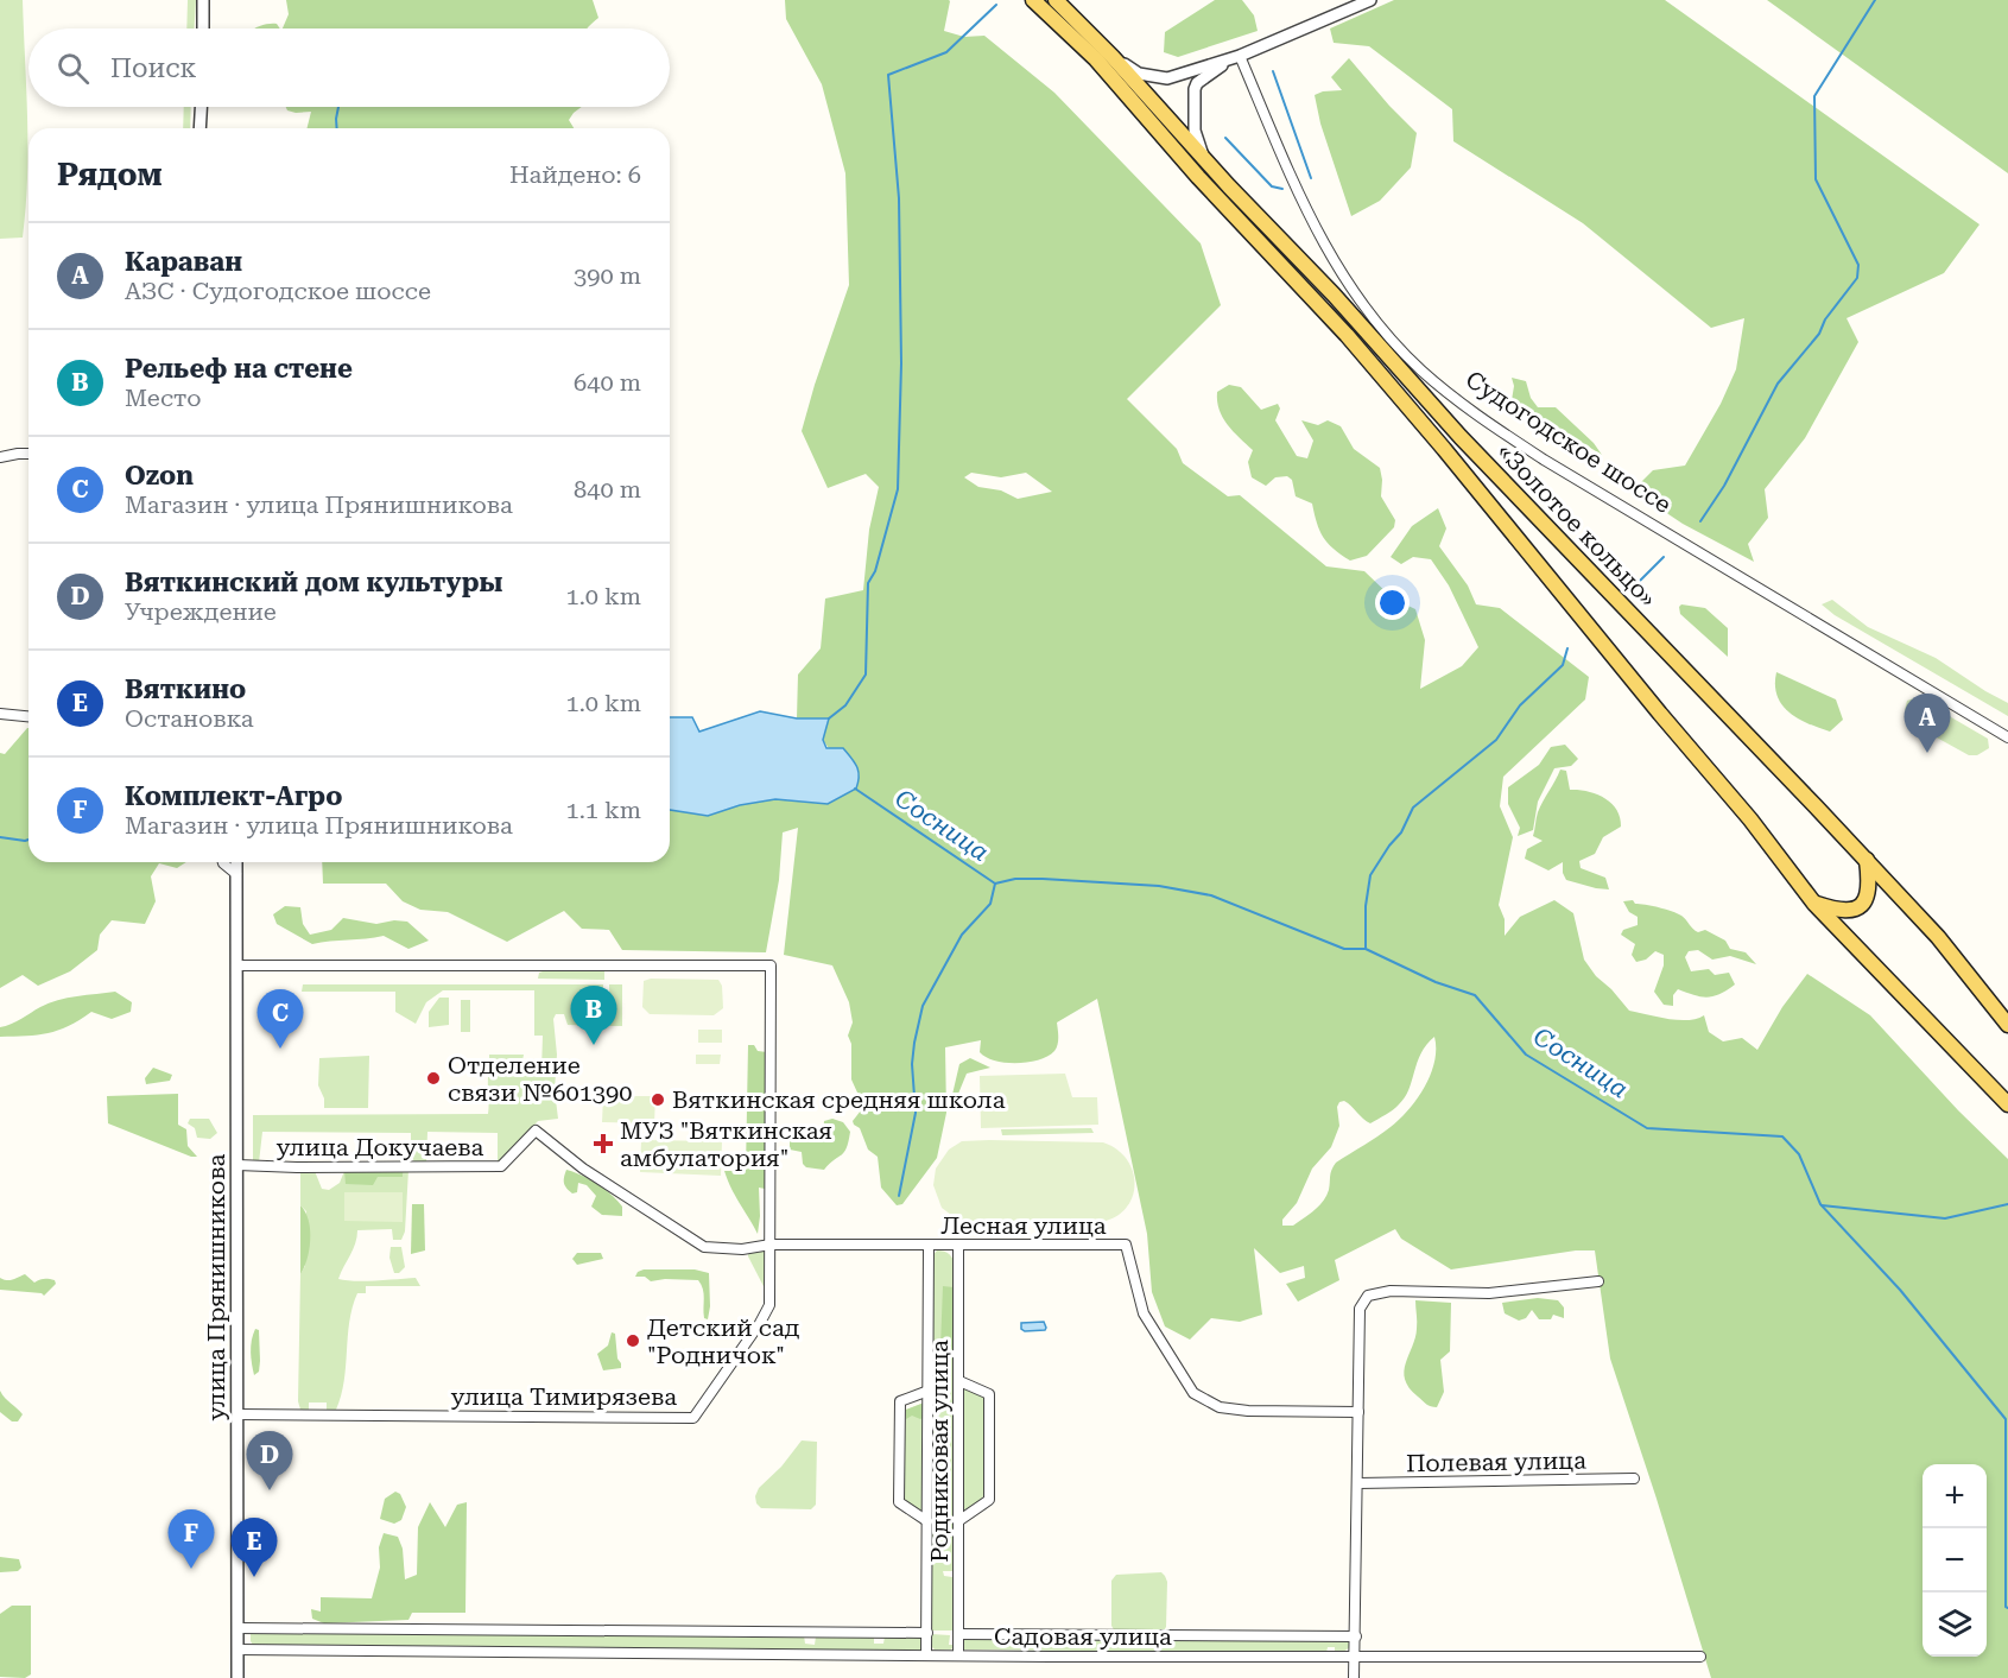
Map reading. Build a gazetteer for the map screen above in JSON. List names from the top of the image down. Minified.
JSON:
{"streets":{"main road":["«Золотое кольцо»"],"street":["Судогодское шоссе","улица Докучаева","Лесная улица","улица Прянишникова","улица Тимирязева","Родниковая улица","Полевая улица","Садовая улица"]},"crossings":[["улица Докучаева","Лесная улица"],["улица Докучаева","улица Прянишникова"],["улица Докучаева","улица Тимирязева"],["Лесная улица","улица Тимирязева"],["Лесная улица","Родниковая улица"],["улица Прянишникова","улица Тимирязева"],["улица Прянишникова","Садовая улица"],["Родниковая улица","Садовая улица"]],"water":["Сосница"],"places":{"other":["Отделение связи №601390","Вяткинская средняя школа","Детский сад \"Родничок\""],"health":["МУЗ \"Вяткинская амбулатория\""]},"page":{"search":"Поиск","heading":["Рядом","Найдено: 6"],"list":[{"mark":"A","name":"Караван","note":"АЗС · Судогодское шоссе","value":"390 m"},{"mark":"B","name":"Рельеф на стене","note":"Место","value":"640 m"},{"mark":"C","name":"Ozon","note":"Магазин · улица Прянишникова","value":"840 m"},{"mark":"D","name":"Вяткинский дом культуры","note":"Учреждение","value":"1.0 km"},{"mark":"E","name":"Вяткино","note":"Остановка","value":"1.0 km"},{"mark":"F","name":"Комплект-Агро","note":"Магазин · улица Прянишникова","value":"1.1 km"}],"pins":["A","B","C","D","F","E"],"map_buttons":["+","−"]}}
